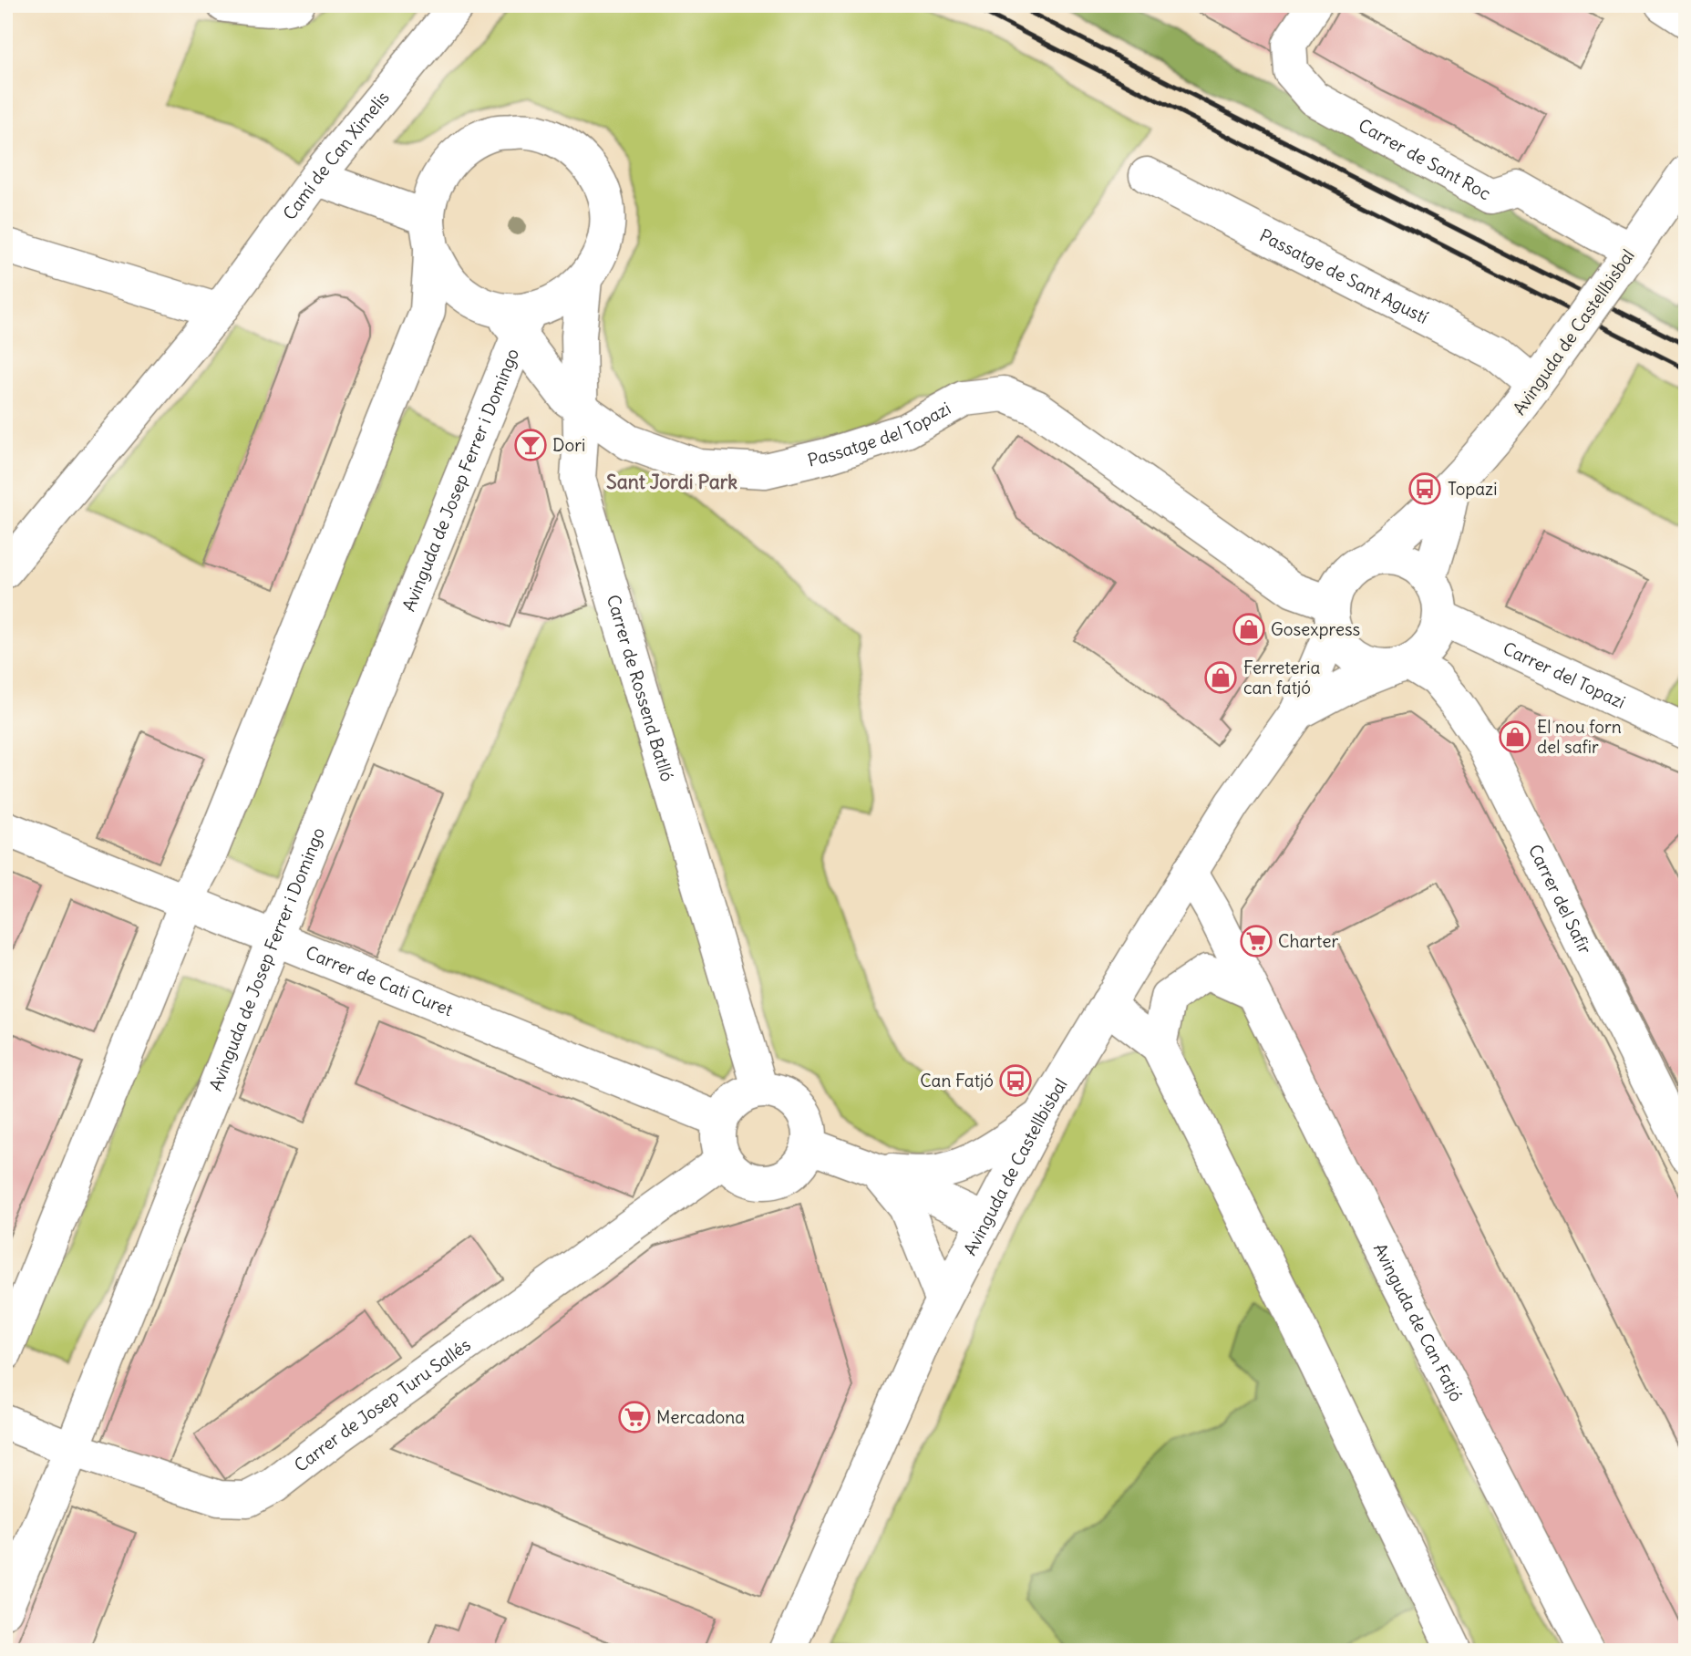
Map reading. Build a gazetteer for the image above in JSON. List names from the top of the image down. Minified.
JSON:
{"streets":{"street":["Camí de Can Ximelis","Carrer de Sant Roc","Passatge de Sant Agustí","Avinguda de Castellbisbal","Passatge del Topazi","Avinguda de Josep Ferrer i Domingo","Carrer del Topazi","Carrer de Rossend Batlló","Carrer del Safir","Carrer de Cati Curet","Avinguda de Can Fatjó","Carrer de Josep Turu Sallés"]},"crossings":[["Carrer de Sant Roc","Avinguda de Castellbisbal"],["Passatge de Sant Agustí","Avinguda de Castellbisbal"],["Avinguda de Castellbisbal","Passatge del Topazi"],["Avinguda de Castellbisbal","Carrer del Topazi"],["Avinguda de Castellbisbal","Carrer del Safir"],["Avinguda de Castellbisbal","Avinguda de Can Fatjó"],["Passatge del Topazi","Avinguda de Josep Ferrer i Domingo"],["Passatge del Topazi","Carrer del Topazi"],["Passatge del Topazi","Carrer de Rossend Batlló"],["Passatge del Topazi","Carrer del Safir"],["Avinguda de Josep Ferrer i Domingo","Carrer de Rossend Batlló"],["Avinguda de Josep Ferrer i Domingo","Carrer de Cati Curet"],["Avinguda de Josep Ferrer i Domingo","Carrer de Josep Turu Sallés"],["Carrer del Topazi","Carrer del Safir"],["Carrer de Rossend Batlló","Carrer de Cati Curet"],["Carrer de Rossend Batlló","Carrer de Josep Turu Sallés"],["Carrer de Cati Curet","Carrer de Josep Turu Sallés"]],"districts":["Sant Jordi Park"],"places":{"bar":["Dori"],"bus stop":["Topazi","Can Fatjó"],"shop":["Gosexpress","Ferreteria can fatjó","El nou forn del safir"],"supermarket":["Charter","Mercadona"]}}
